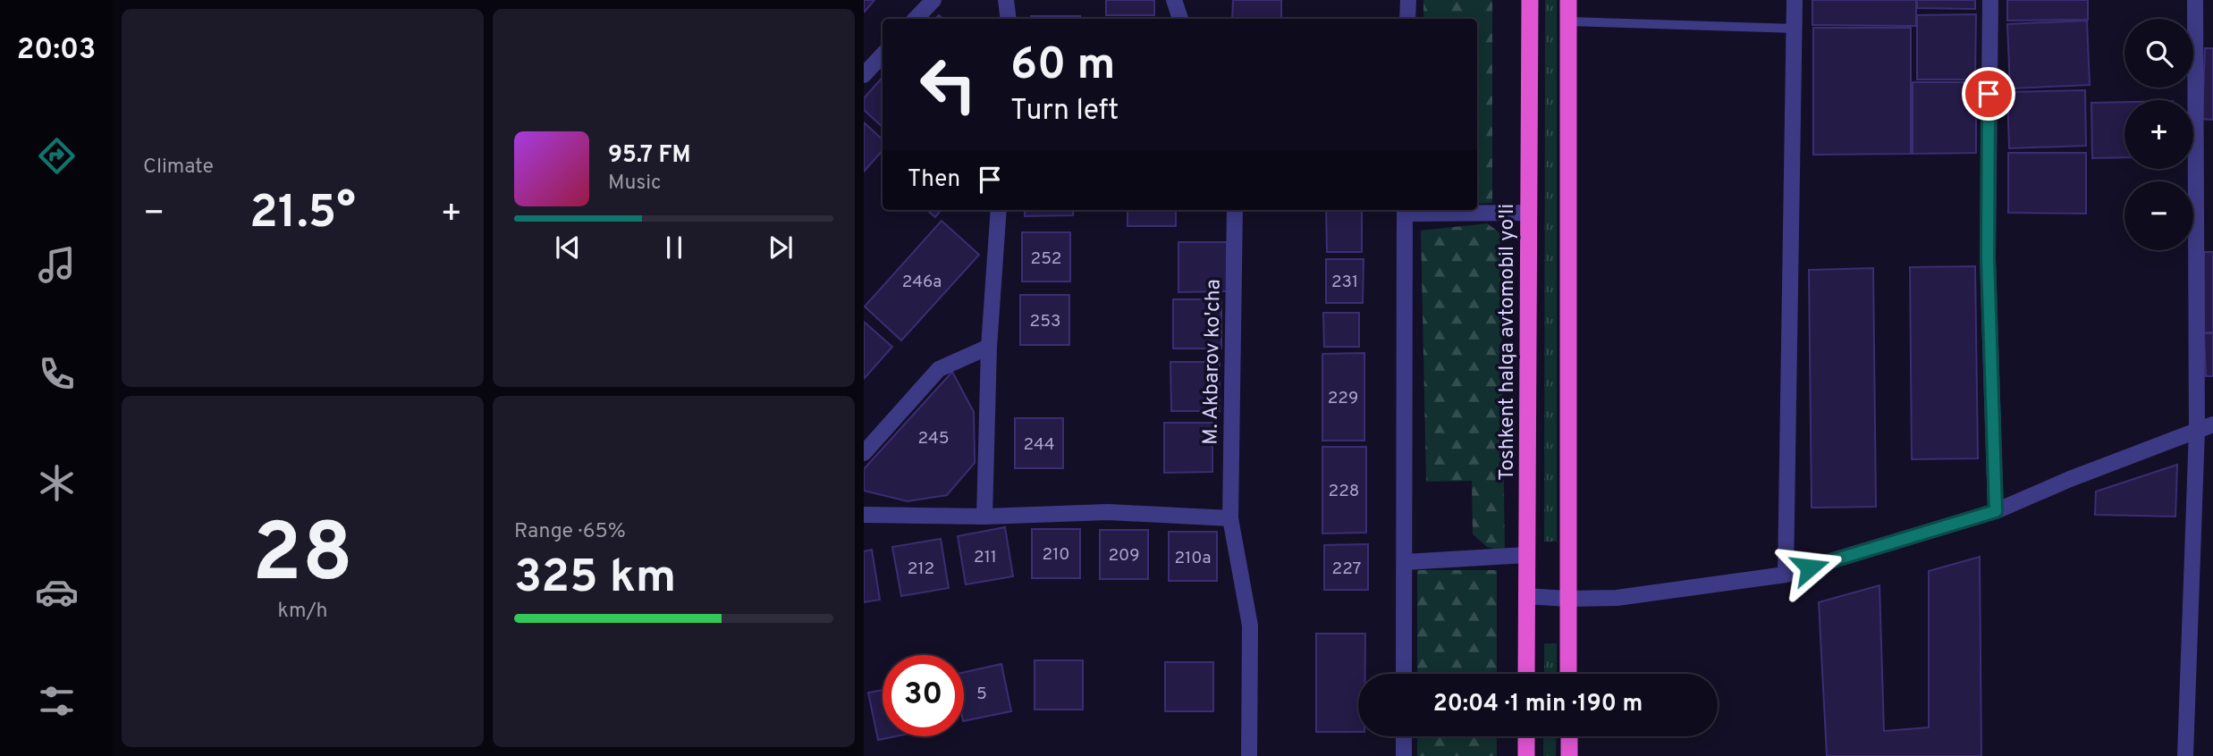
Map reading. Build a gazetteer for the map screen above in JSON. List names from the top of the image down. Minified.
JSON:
{"streets":{"highway":["Toshkent halqa avtomobil yo'li"],"street":["M. Akbarov ko'cha"]},"house_numbers":["252","246а","231","253","229","245","244","228","210","209","211","210а","212","227","5"],"page":{"tabs":"20:03","tile":["Climate",["28","km/h"],["Range · 65%","325 km"]],"map_buttons":["+","−"],"turn":["60 m","Turn left"],"song":["95.7 FM","Music"],"then":"Then","heat":["−","21.5°","+"],"limit":"30","trip":"20:04 · 1 min · 190 m"}}
